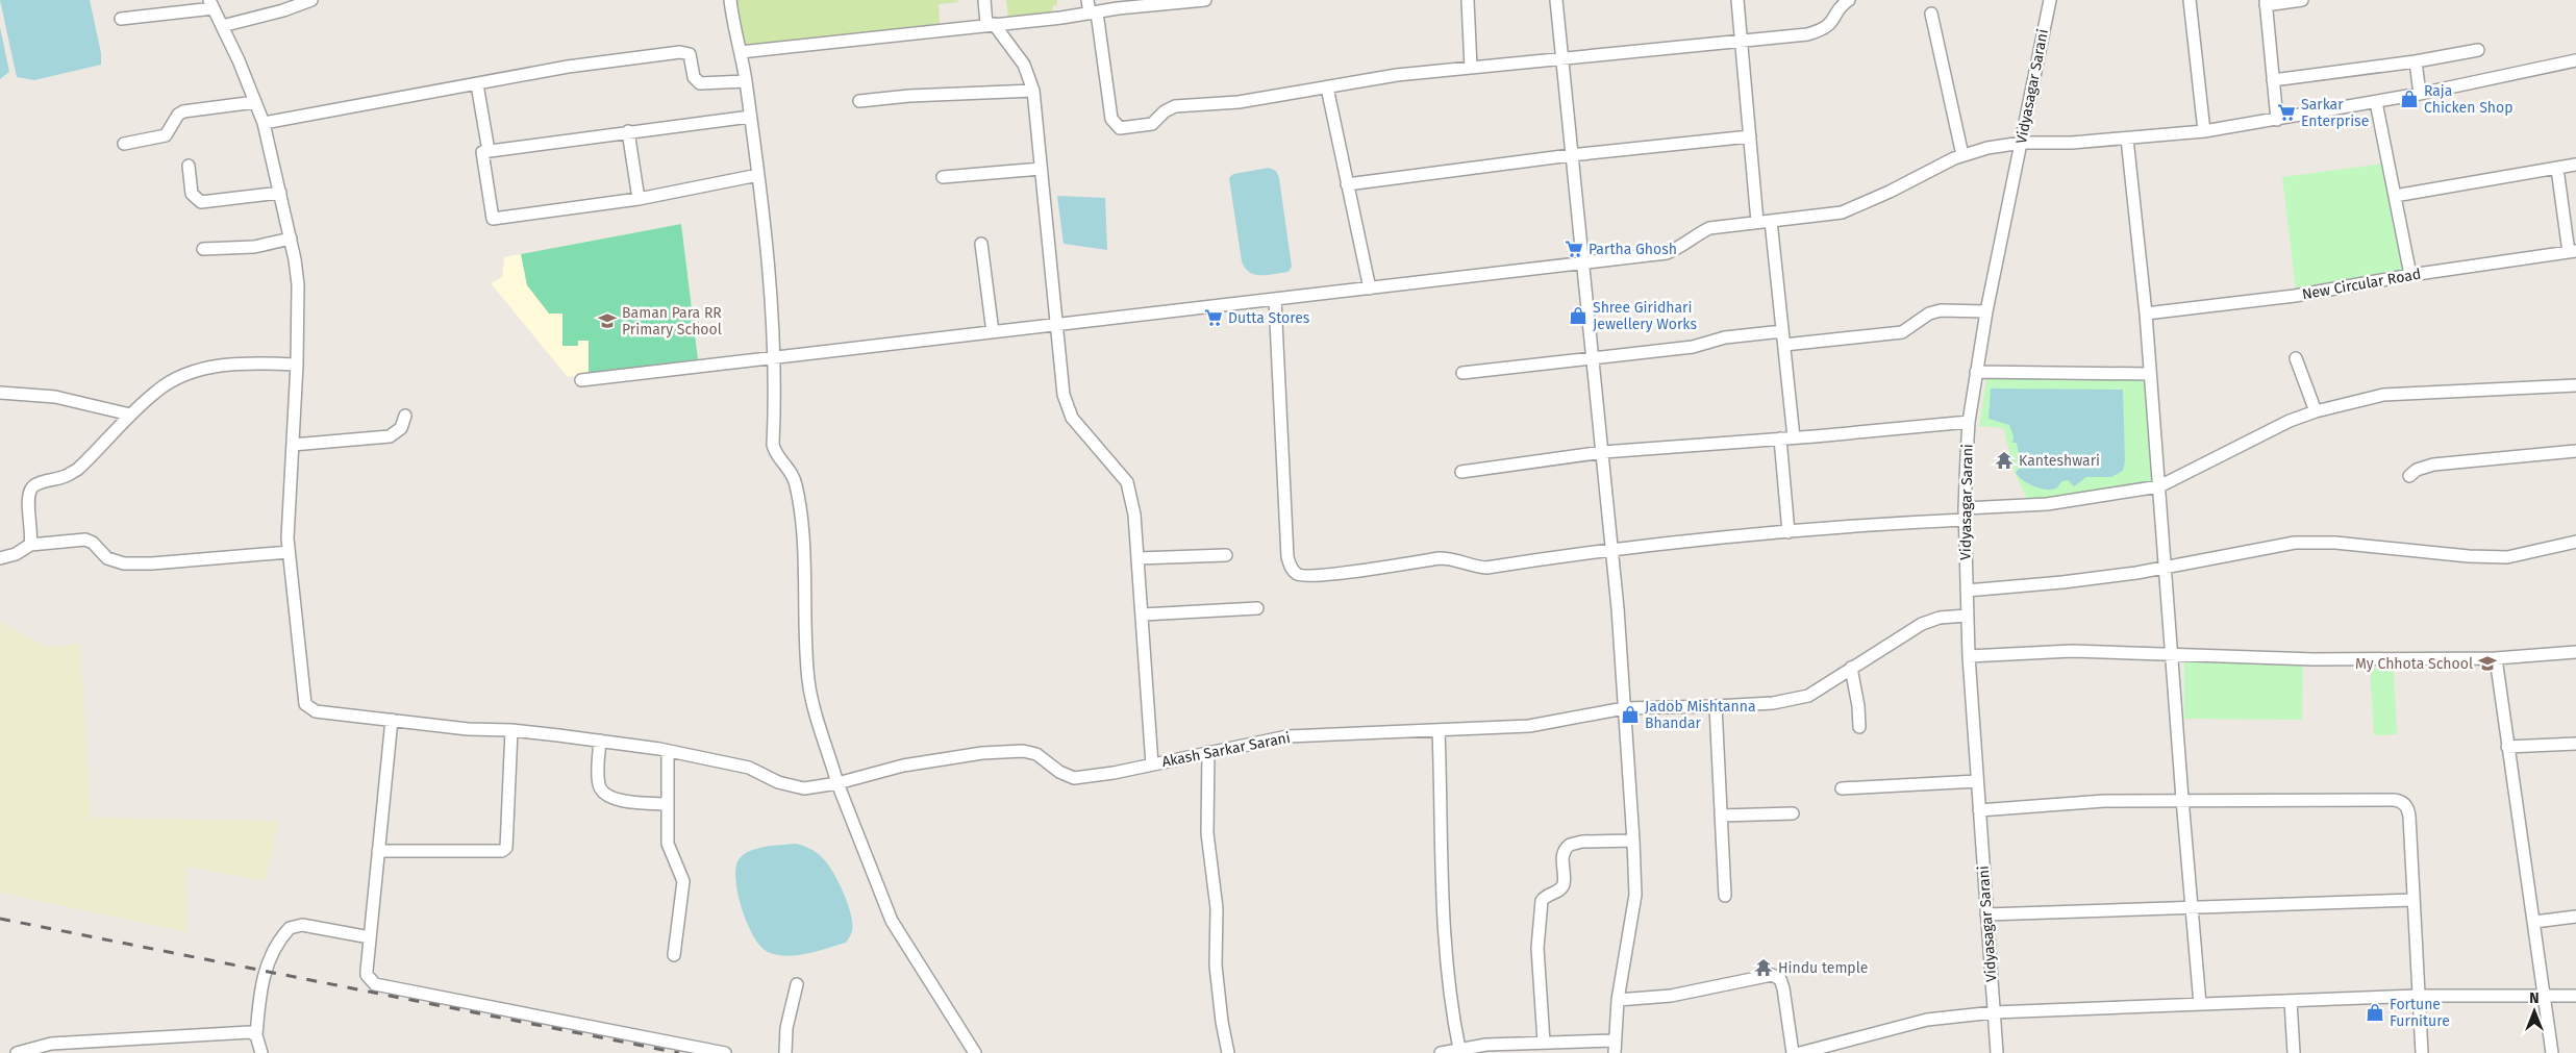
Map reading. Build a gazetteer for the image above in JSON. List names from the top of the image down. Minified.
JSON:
{"streets":{"street":["Vidyasagar Sarani","New Circular Road","Akash Sarkar Sarani"]},"crossings":[["Vidyasagar Sarani","Akash Sarkar Sarani"]],"places":{"shop":["Raja Chicken Shop","Shree Giridhari Jewellery Works","Jadob Mishtanna Bhandar","Fortune Furniture"],"supermarket":["Sarkar Enterprise","Partha Ghosh","Dutta Stores"],"school or university":["Baman Para RR Primary School","My Chhota School"],"temple":["Kanteshwari","Hindu temple"]},"north":"top"}
